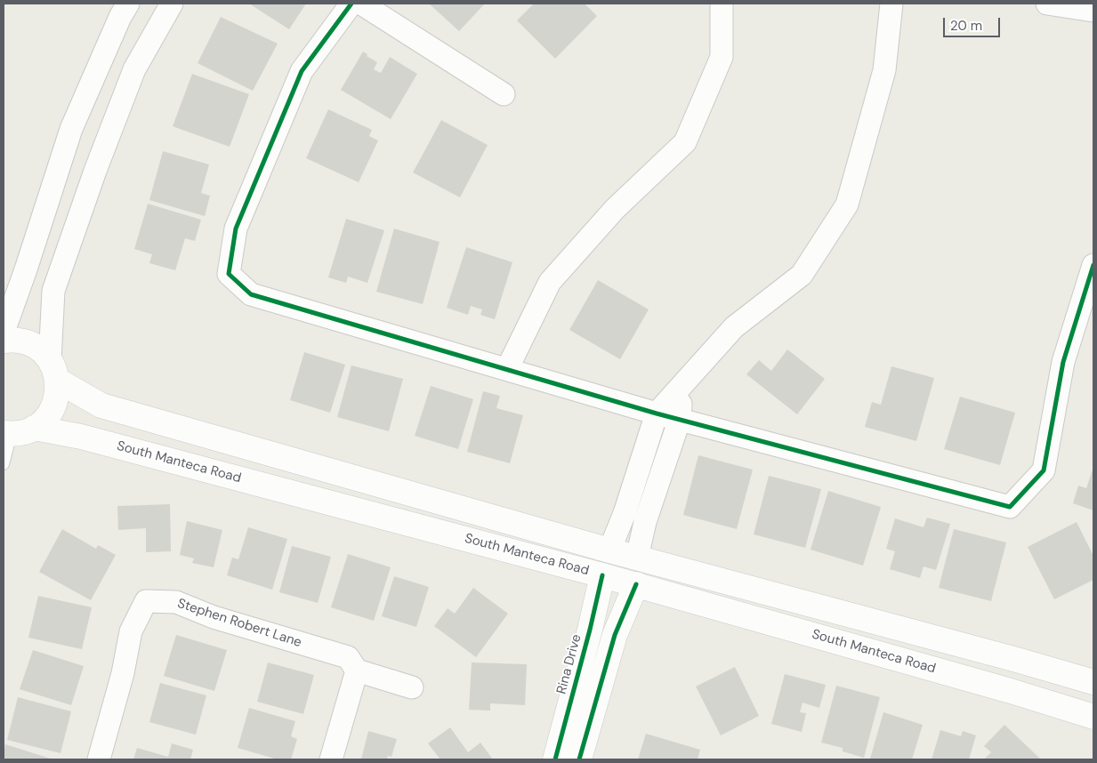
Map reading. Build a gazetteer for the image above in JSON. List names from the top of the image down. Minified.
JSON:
{"streets":{"street":["South Manteca Road","Stephen Robert Lane","Rina Drive"]},"crossings":[["South Manteca Road","Rina Drive"]],"scale_bar":"20 m"}
